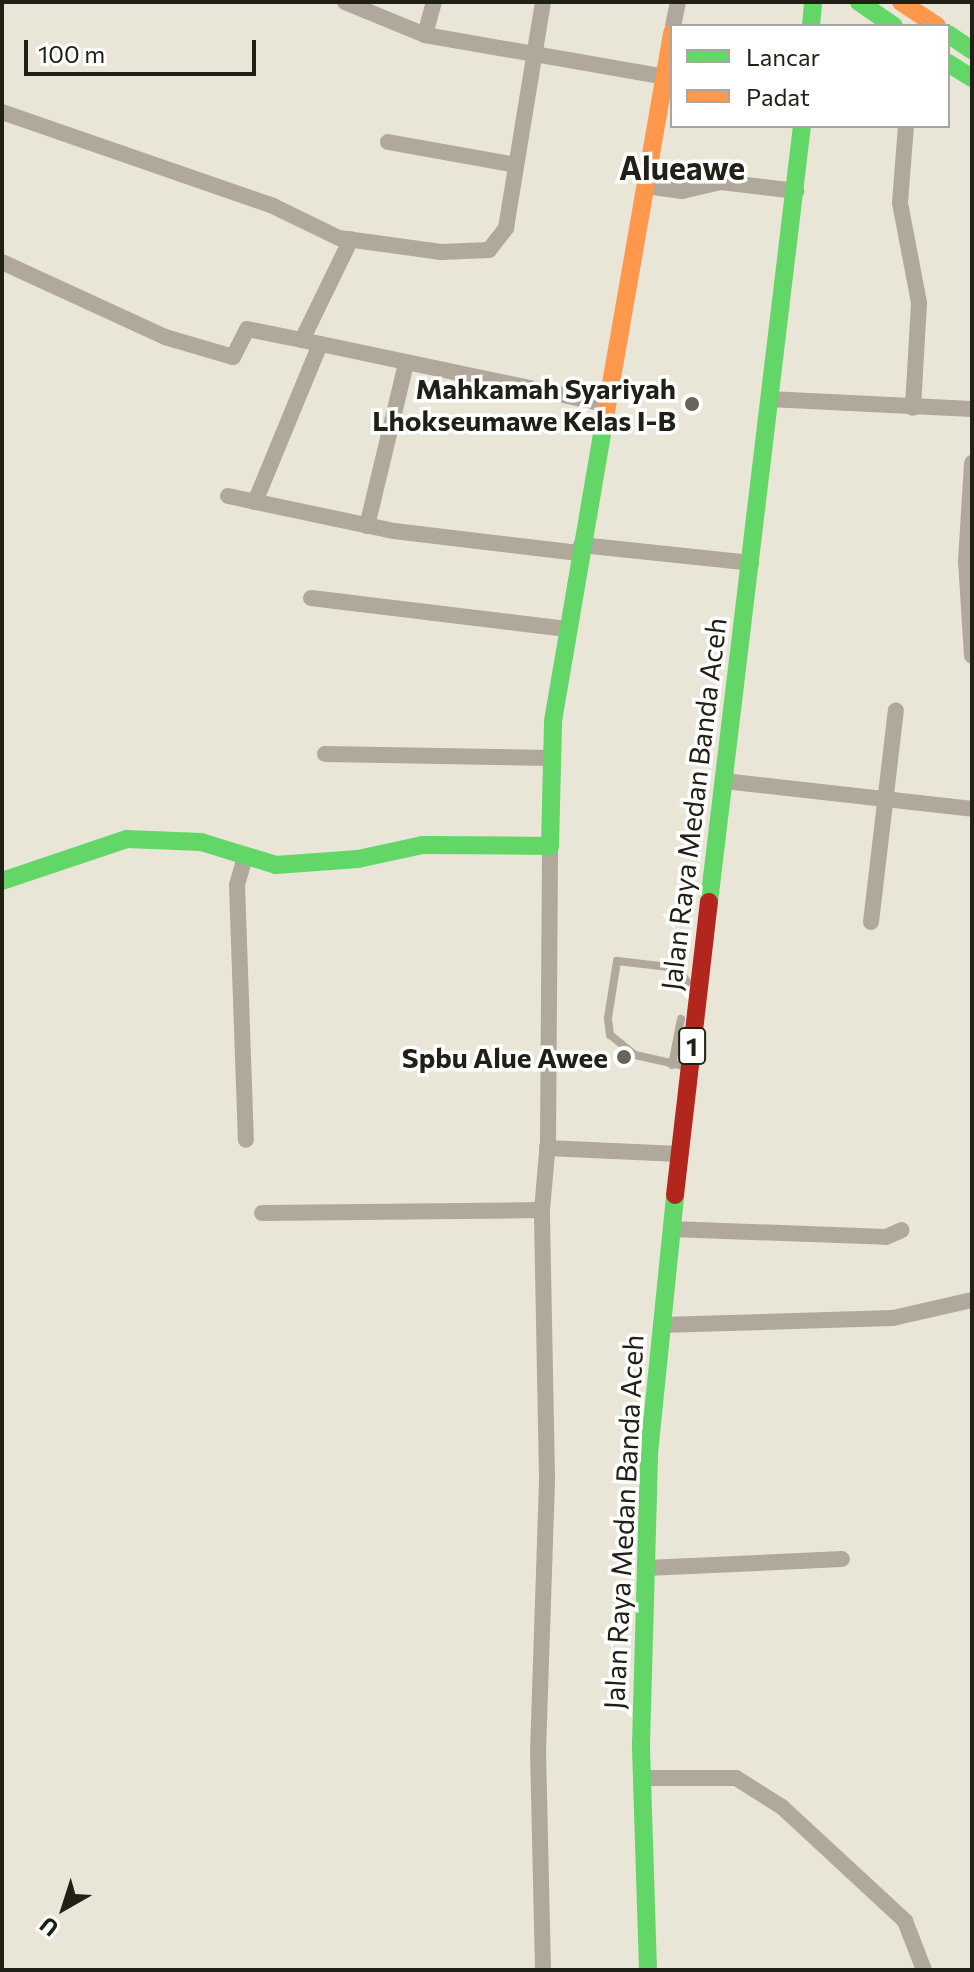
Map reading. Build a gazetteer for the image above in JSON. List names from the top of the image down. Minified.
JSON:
{"streets":{"main road":["Jalan Raya Medan Banda Aceh","1"]},"districts":["Alueawe"],"places":["Mahkamah Syariyah Lhokseumawe Kelas I-B","Spbu Alue Awee"],"legend":["Lancar","Padat"],"scale_bar":"100 m","north":"bottom left"}
